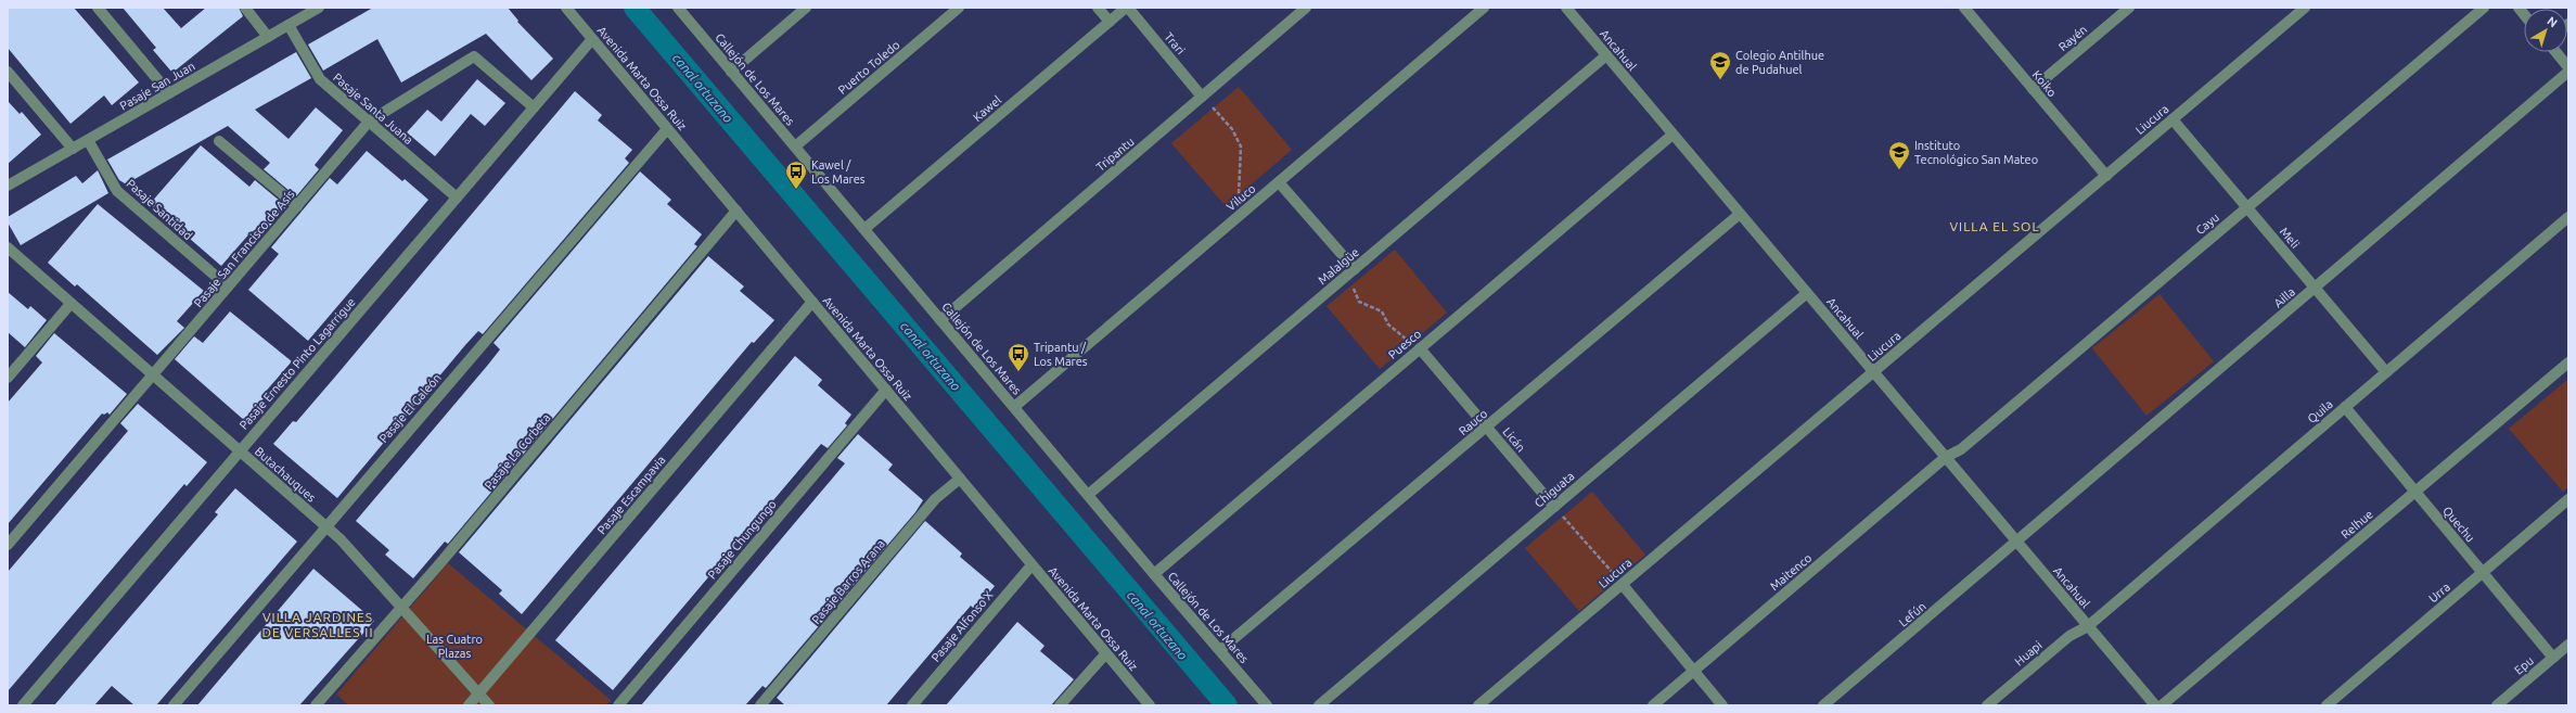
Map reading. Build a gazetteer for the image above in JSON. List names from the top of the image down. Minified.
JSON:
{"streets":{"street":["Rayén","Trari","Ancahual","Puerto Toledo","Avenida Marta Ossa Ruiz","Callejón de Los Mares","Koiko","Pasaje San Juan","Pasaje Santa Juana","Kawel","Liucura","Tripantu","Viluco","Pasaje Santidad","Cayu","Meli","Pasaje San Francisco de Asís","Malalgüe","Ailla","Puesco","Pasaje Ernesto Pinto Lagarrigue","Pasaje El Galeón","Quila","Rauco","Licán","Pasaje La Corbeta","Butachauques","Chiguata","Pasaje Escampavia","Relhue","Quechu","Pasaje Chungungo","Maitenco","Pasaje Barros Arana","Urra","Lefún","Pasaje Alfonso X","Huapi","Epu"]},"crossings":[["Rayén","Koiko"],["Trari","Kawel"],["Trari","Tripantu"],["Ancahual","Liucura"],["Ancahual","Cayu"],["Ancahual","Malalgüe"],["Ancahual","Ailla"],["Ancahual","Puesco"],["Ancahual","Quila"],["Ancahual","Rauco"],["Ancahual","Chiguata"],["Ancahual","Maitenco"],["Ancahual","Lefún"],["Ancahual","Huapi"],["Puerto Toledo","Callejón de Los Mares"],["Avenida Marta Ossa Ruiz","Pasaje Ernesto Pinto Lagarrigue"],["Avenida Marta Ossa Ruiz","Pasaje El Galeón"],["Avenida Marta Ossa Ruiz","Pasaje La Corbeta"],["Avenida Marta Ossa Ruiz","Pasaje Escampavia"],["Avenida Marta Ossa Ruiz","Pasaje Chungungo"],["Avenida Marta Ossa Ruiz","Pasaje Barros Arana"],["Avenida Marta Ossa Ruiz","Pasaje Alfonso X"],["Callejón de Los Mares","Kawel"],["Callejón de Los Mares","Tripantu"],["Callejón de Los Mares","Viluco"],["Callejón de Los Mares","Malalgüe"],["Callejón de Los Mares","Puesco"],["Callejón de Los Mares","Rauco"],["Koiko","Liucura"],["Pasaje San Juan","Pasaje Santa Juana"],["Pasaje San Juan","Pasaje Santidad"],["Pasaje Santa Juana","Pasaje San Francisco de Asís"],["Pasaje Santa Juana","Pasaje Ernesto Pinto Lagarrigue"],["Liucura","Meli"],["Pasaje Santidad","Pasaje San Francisco de Asís"],["Cayu","Meli"],["Cayu","Maitenco"],["Meli","Ailla"],["Meli","Quila"],["Pasaje San Francisco de Asís","Pasaje Ernesto Pinto Lagarrigue"],["Pasaje San Francisco de Asís","Butachauques"],["Ailla","Lefún"],["Puesco","Licán"],["Pasaje Ernesto Pinto Lagarrigue","Butachauques"],["Pasaje El Galeón","Butachauques"],["Quila","Quechu"],["Quila","Huapi"],["Rauco","Licán"],["Licán","Chiguata"],["Pasaje La Corbeta","Butachauques"],["Butachauques","Pasaje Escampavia"],["Relhue","Quechu"],["Quechu","Urra"],["Quechu","Epu"]],"districts":["VILLA EL SOL","VILLA JARDINES DE VERSALLES II"],"water":["canal ortuzano"],"parks":["Las Cuatro Plazas"],"places":{"school or university":["Colegio Antilhue de Pudahuel","Instituto Tecnológico San Mateo"],"bus stop":["Kawel / Los Mares","Tripantu / Los Mares"]},"north":"top right"}
